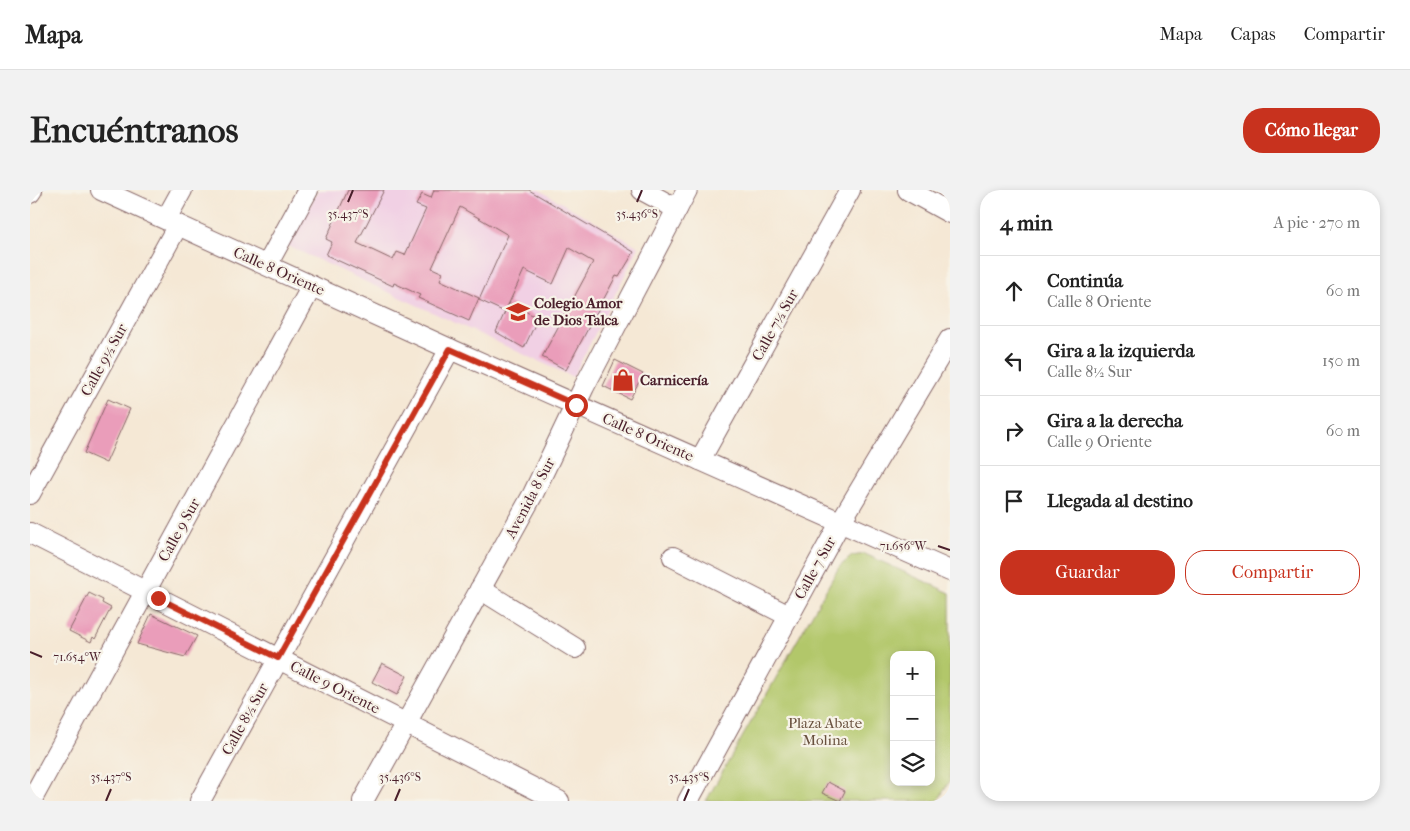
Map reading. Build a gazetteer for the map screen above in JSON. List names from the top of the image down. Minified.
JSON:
{"streets":{"street":["Calle 8 Oriente","Calle 7½ Sur","Calle 9½ Sur","Avenida 8 Sur","Calle 9 Sur","Calle 7 Sur","Calle 9 Oriente","Calle 8½ Sur"]},"crossings":[["Calle 8 Oriente","Calle 7½ Sur"],["Calle 8 Oriente","Calle 9½ Sur"],["Calle 8 Oriente","Avenida 8 Sur"],["Calle 8 Oriente","Calle 9 Sur"],["Calle 8 Oriente","Calle 7 Sur"],["Calle 8 Oriente","Calle 8½ Sur"],["Avenida 8 Sur","Calle 9 Oriente"],["Calle 9 Sur","Calle 9 Oriente"],["Calle 9 Oriente","Calle 8½ Sur"]],"parks":["Plaza Abate Molina"],"places":{"school or university":["Colegio Amor de Dios Talca"],"shop":["Carnicería"]},"page":{"header":"Mapa","nav":["Mapa","Capas","Compartir"],"buttons":["Cómo llegar",["Guardar","Compartir"]],"title":"Encuéntranos","heading":["4 min","A pie · 270 m"],"list":[["Continúa","Calle 8 Oriente","60 m"],["Gira a la izquierda","Calle 8½ Sur","150 m"],["Gira a la derecha","Calle 9 Oriente","60 m"],"Llegada al destino"],"map_buttons":["+","−"]},"coordinates":["35.437°S","35.436°S","71.656°W","71.654°W","35.435°S"]}
